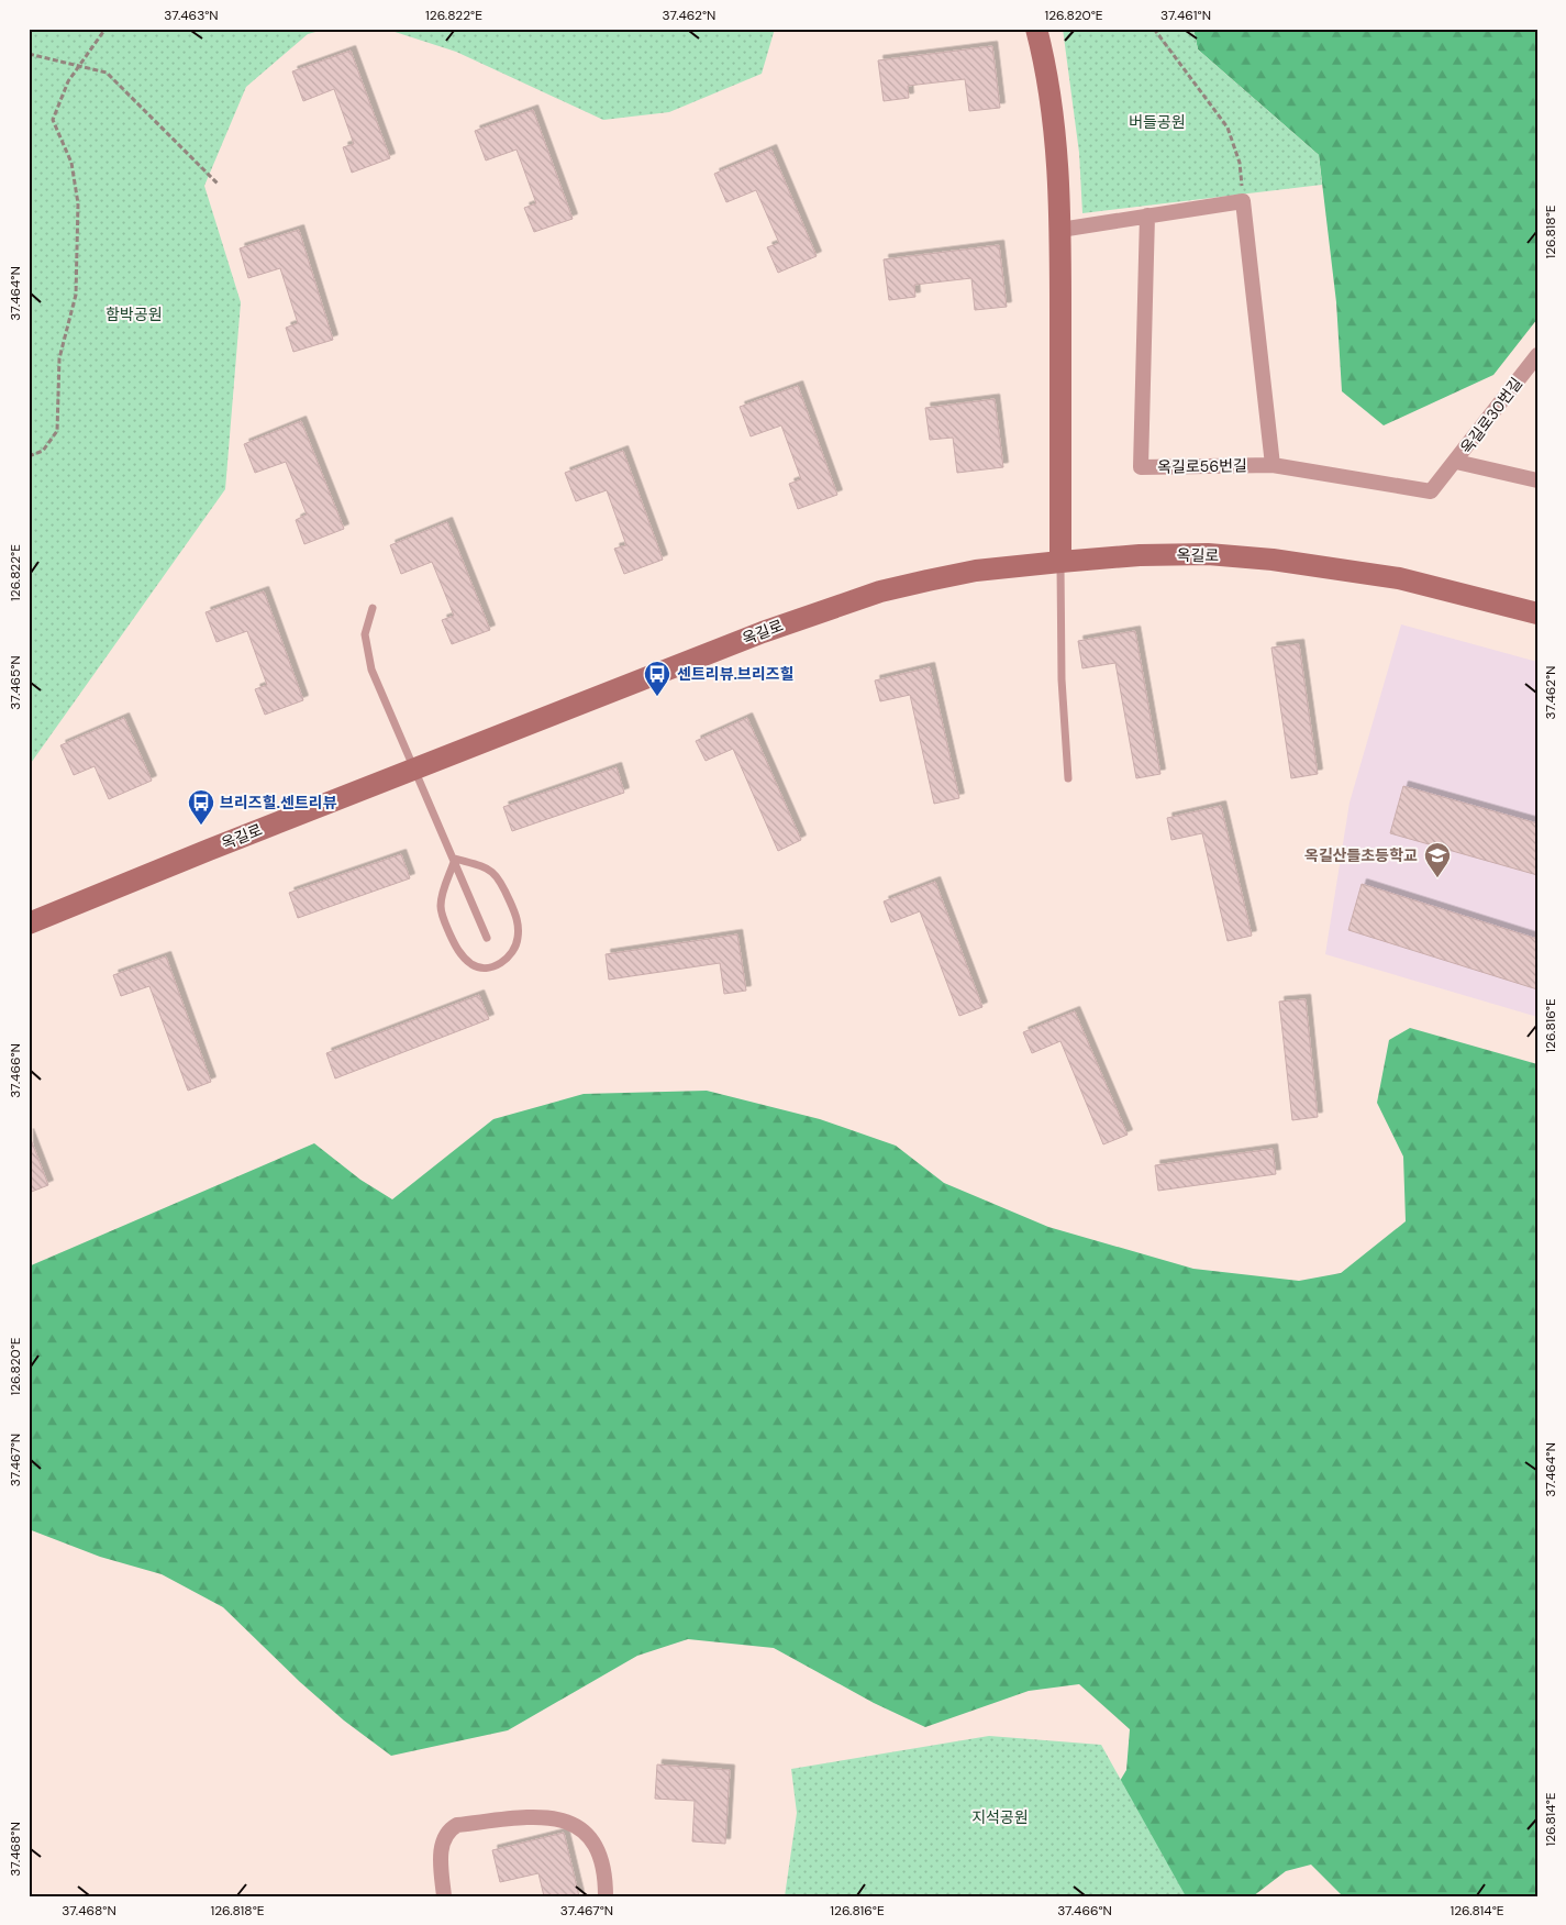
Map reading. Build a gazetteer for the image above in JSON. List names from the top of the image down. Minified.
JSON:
{"streets":{"street":["옥길로30번길","옥길로56번길","옥길로"]},"parks":["버들공원","함박공원","지석공원"],"places":{"bus stop":["센트리뷰.브리즈힐","브리즈힐.센트리뷰"],"school or university":["옥길산들초등학교"]},"coordinates":["37.463°N","126.822°E","37.462°N","126.820°E","37.461°N","126.818°E","37.464°N","37.465°N","126.816°E","37.466°N","37.467°N","126.814°E","37.468°N"]}
